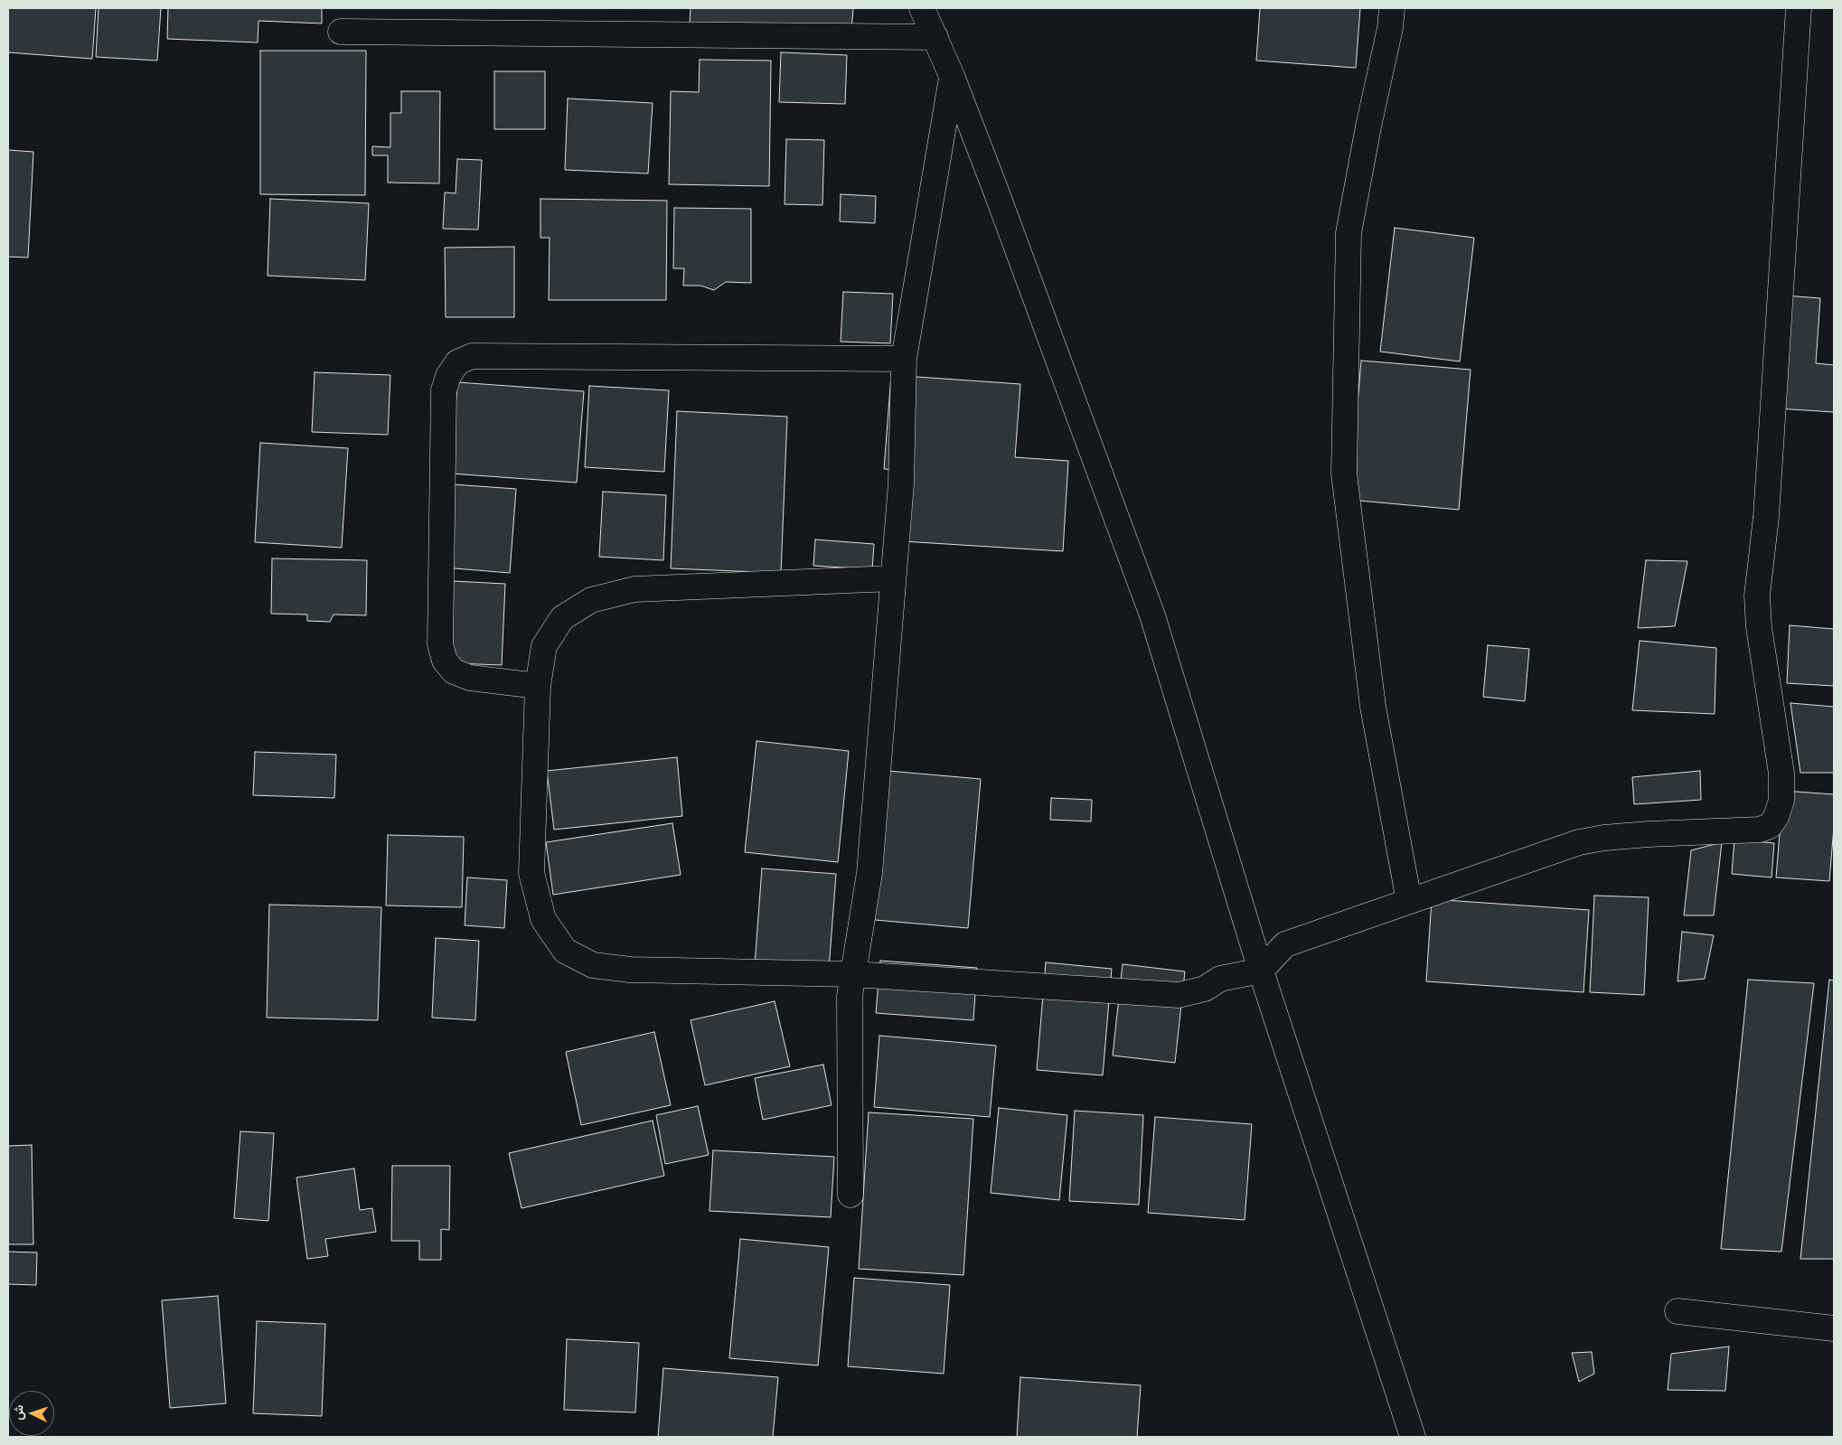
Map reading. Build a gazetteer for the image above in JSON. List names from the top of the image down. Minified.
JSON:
{"north":"left"}
